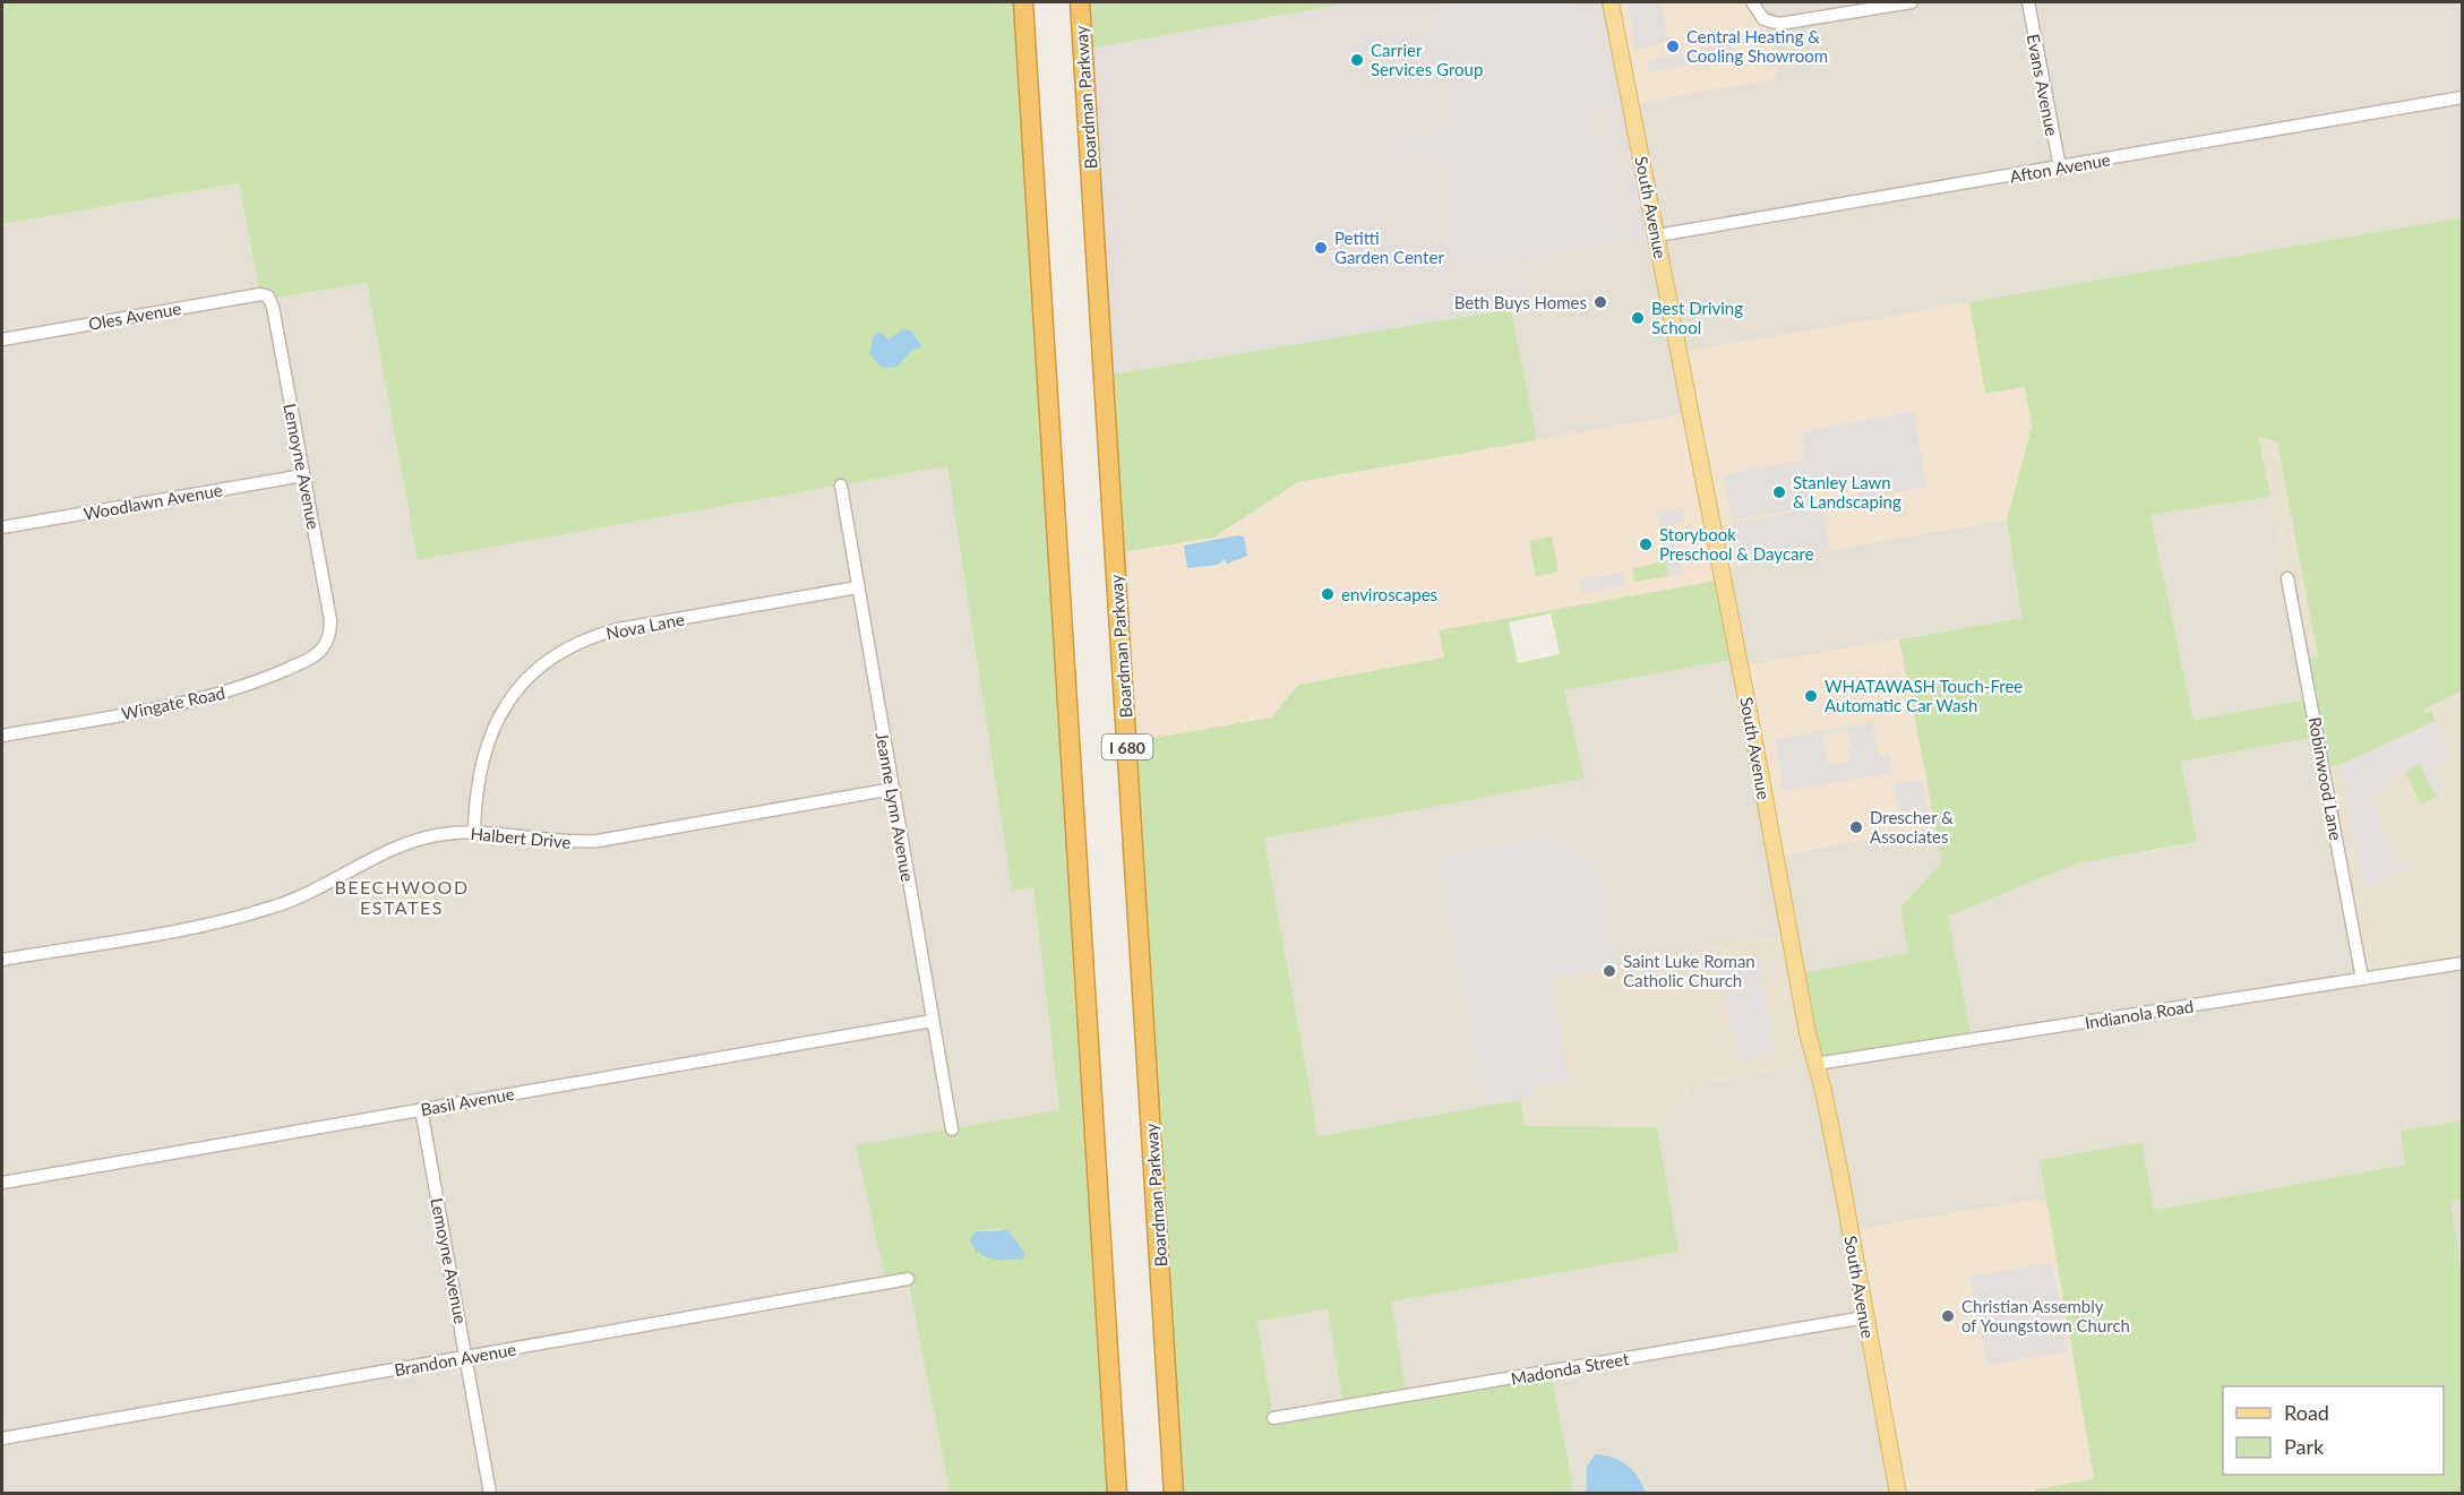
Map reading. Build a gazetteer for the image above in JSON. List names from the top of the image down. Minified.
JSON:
{"streets":{"highway":["Boardman Parkway","I 680"],"main road":["South Avenue"],"street":["Evans Avenue","Afton Avenue","Oles Avenue","Lemoyne Avenue","Woodlawn Avenue","Nova Lane","Wingate Road","Robinwood Lane","Jeanne Lynn Avenue","Halbert Drive","Indianola Road","Basil Avenue","Brandon Avenue","Madonda Street"]},"crossings":[["Evans Avenue","Afton Avenue"],["Afton Avenue","South Avenue"],["South Avenue","Indianola Road"],["South Avenue","Madonda Street"],["Oles Avenue","Lemoyne Avenue"],["Lemoyne Avenue","Woodlawn Avenue"],["Lemoyne Avenue","Wingate Road"],["Lemoyne Avenue","Basil Avenue"],["Lemoyne Avenue","Brandon Avenue"],["Nova Lane","Jeanne Lynn Avenue"],["Nova Lane","Halbert Drive"],["Robinwood Lane","Indianola Road"],["Jeanne Lynn Avenue","Halbert Drive"],["Jeanne Lynn Avenue","Basil Avenue"]],"districts":["BEECHWOOD ESTATES"],"places":["Central Heating & Cooling Showroom","Carrier Services Group","Petitti Garden Center","Beth Buys Homes","Best Driving School","Stanley Lawn & Landscaping","Storybook Preschool & Daycare","enviroscapes","WHATAWASH Touch-Free Automatic Car Wash","Drescher & Associates","Saint Luke Roman Catholic Church","Christian Assembly of Youngstown Church"],"legend":["Road","Park"]}
